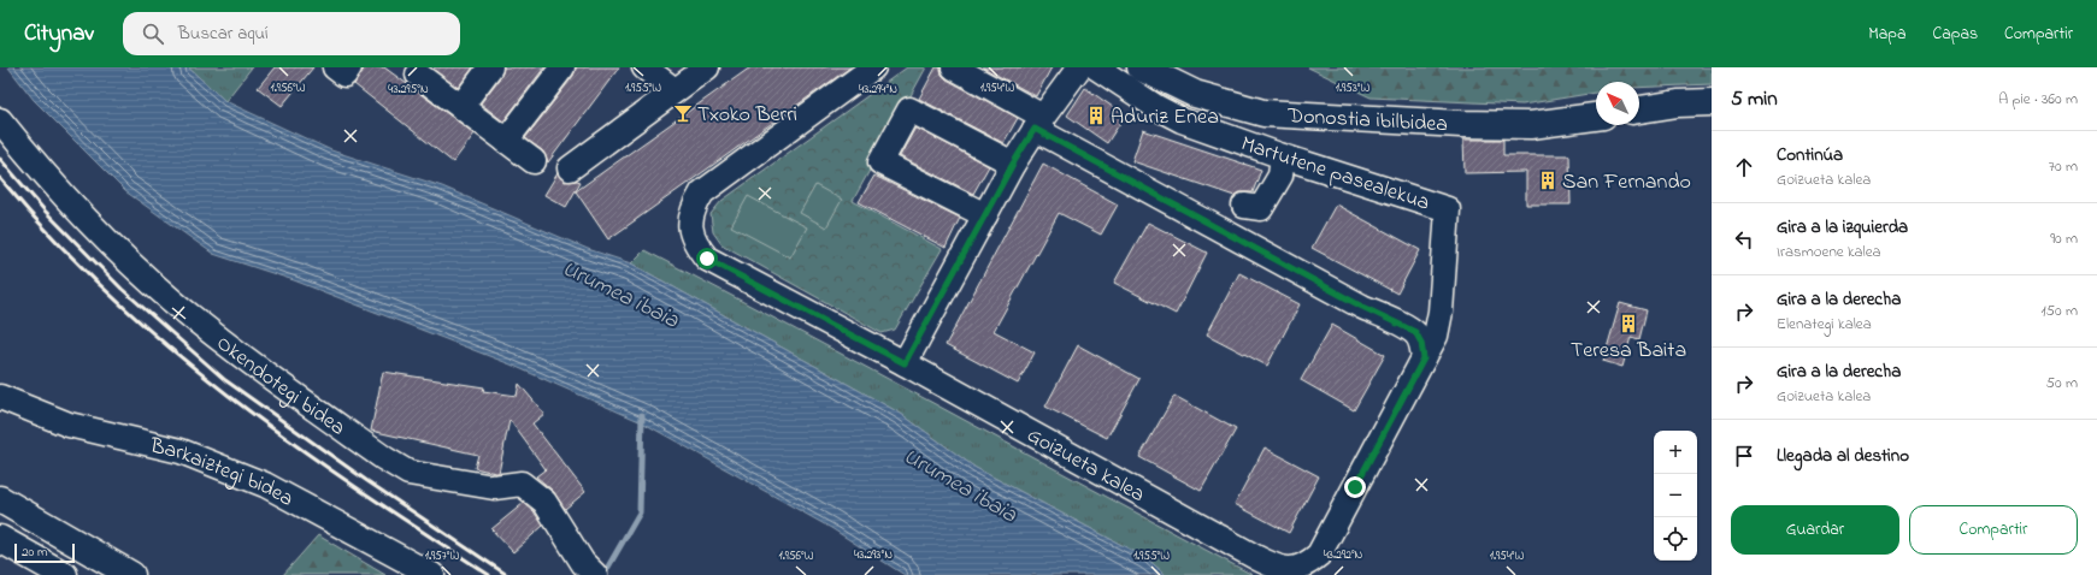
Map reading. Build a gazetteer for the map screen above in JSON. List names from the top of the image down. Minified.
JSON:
{"streets":{"main road":["Donostia ibilbidea"],"street":["Martutene pasealekua","Okendotegi bidea","Goizueta kalea","Barkaiztegi bidea"]},"crossings":[["Martutene pasealekua","Goizueta kalea"]],"water":["Urumea ibaia"],"places":{"bar":["Txoko Berri"],"building":["Aduriz Enea","San Fernando","Teresa Baita"]},"scale_bar":"20 m","north":"top left","page":{"header":"Citynav","search":"Buscar aquí","nav":["Mapa","Capas","Compartir"],"heading":["5 min","A pie · 360 m"],"list":[["Continúa","Goizueta kalea","70 m"],["Gira a la izquierda","Irasmoene kalea","90 m"],["Gira a la derecha","Elenategi kalea","150 m"],["Gira a la derecha","Goizueta kalea","50 m"],"Llegada al destino"],"map_buttons":["+","−"],"buttons":["Guardar","Compartir"],"scale":"20 m"},"coordinates":["1.956°W","1.955°W","1.954°W","1.953°W","43.295°N","43.294°N","43.293°N","43.292°N","1.957°W"]}
